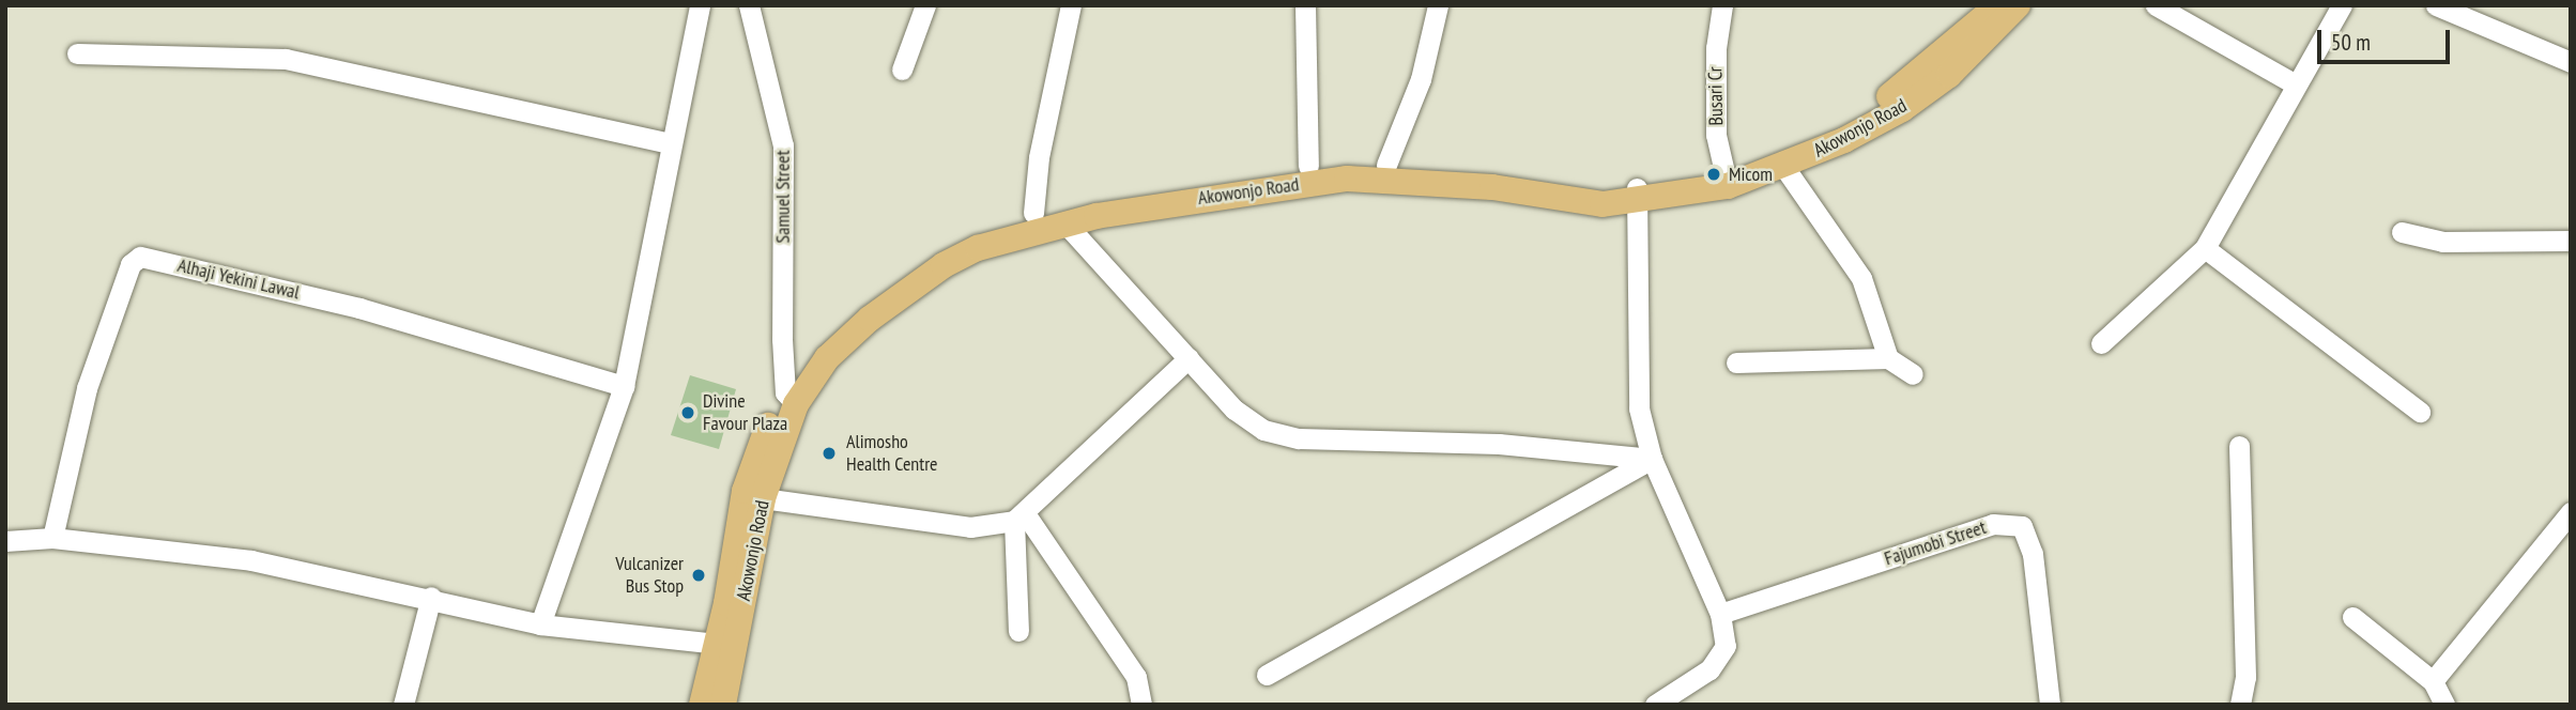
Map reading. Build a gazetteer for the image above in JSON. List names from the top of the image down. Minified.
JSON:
{"streets":{"main road":["Akowonjo Road"],"street":["Busari Cr","Samuel Street","Alhaji Yekini Lawal","Fajumobi Street"]},"crossings":[["Busari Cr","Akowonjo Road"],["Akowonjo Road","Samuel Street"]],"places":["Micom","Divine Favour Plaza","Alimosho Health Centre","Vulcanizer Bus Stop"],"scale_bar":"50 m"}
